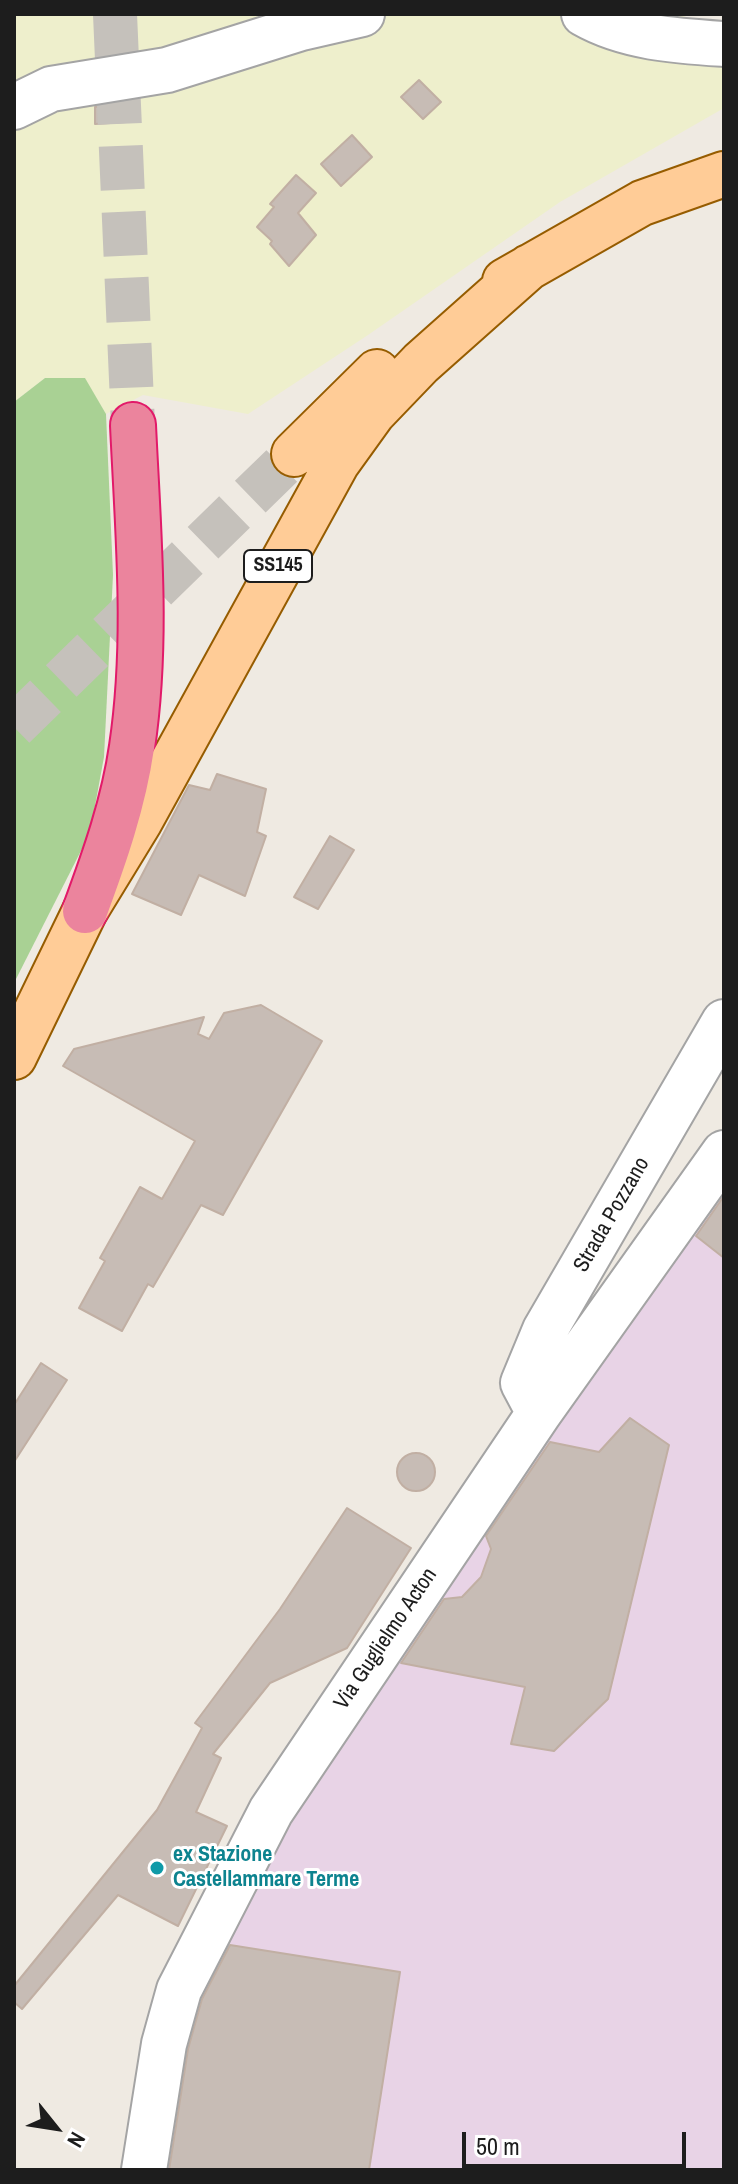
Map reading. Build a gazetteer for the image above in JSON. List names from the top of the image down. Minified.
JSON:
{"streets":{"main road":["SS145"],"street":["Strada Pozzano","Via Guglielmo Acton"]},"crossings":[["Strada Pozzano","Via Guglielmo Acton"]],"places":["ex Stazione Castellammare Terme"],"scale_bar":"50 m","north":"bottom right"}
